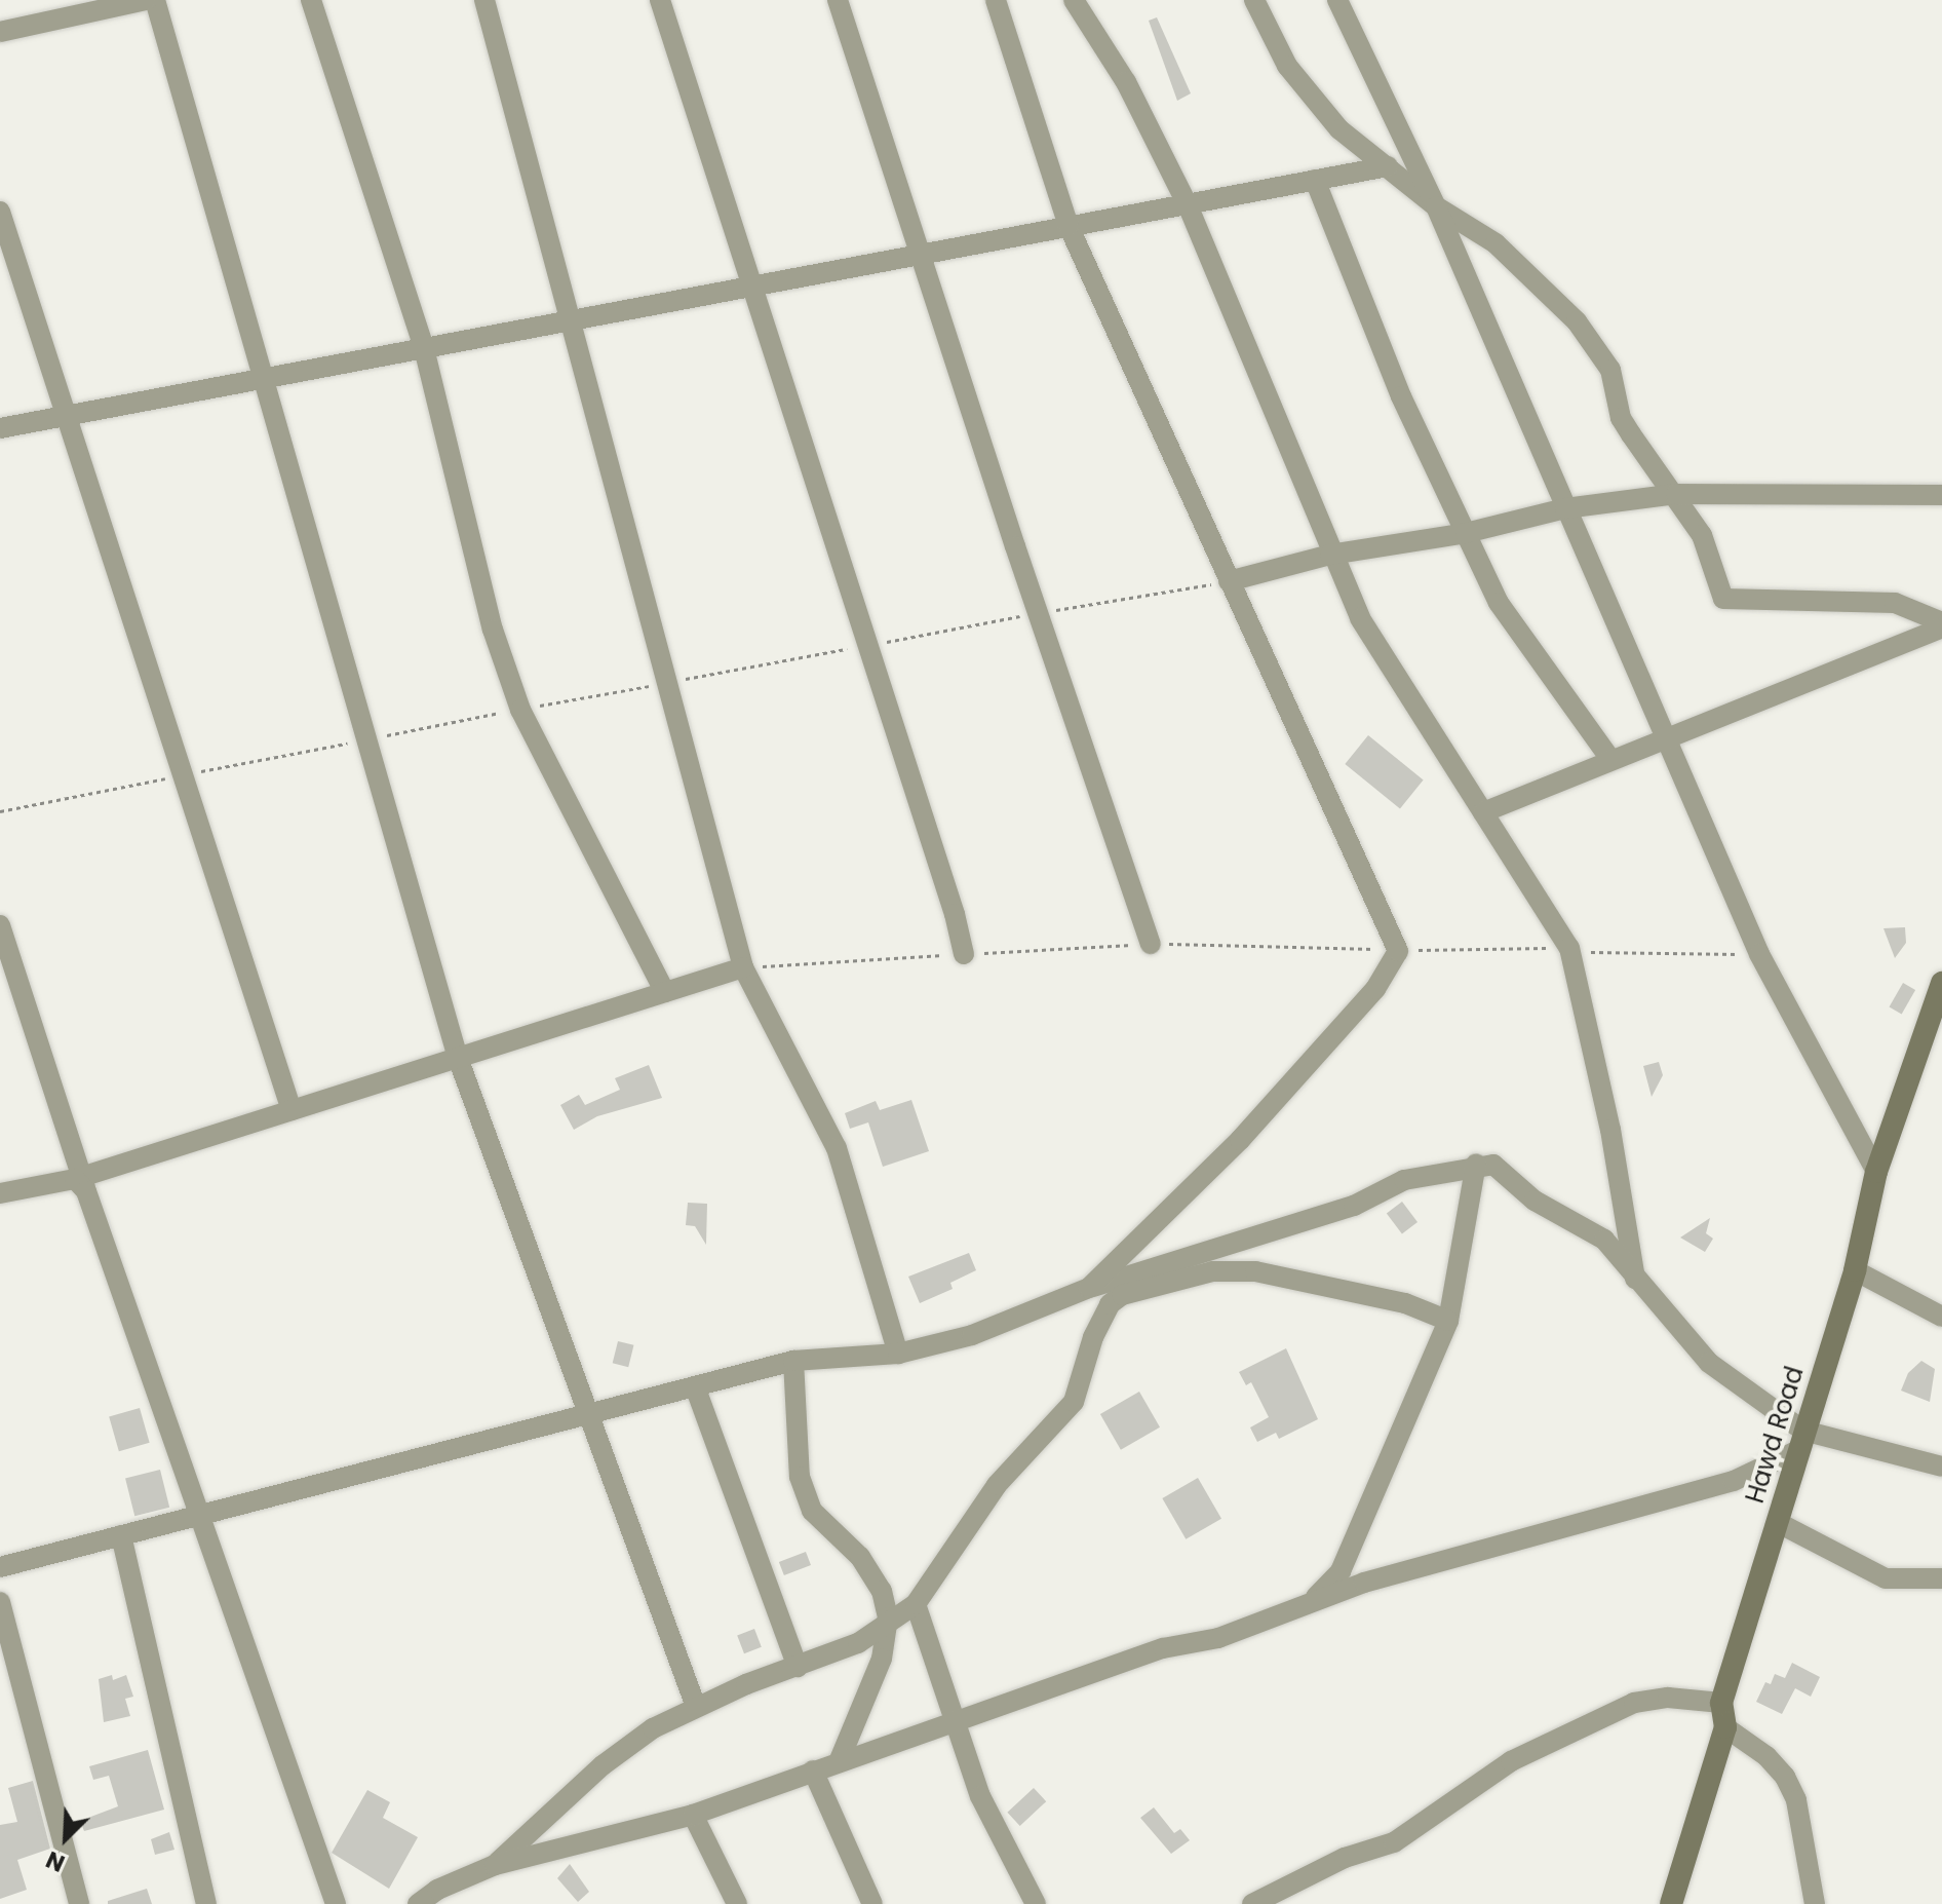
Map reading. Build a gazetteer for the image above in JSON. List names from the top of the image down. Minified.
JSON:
{"streets":{"main road":["Hawd Road"]},"north":"bottom left"}
